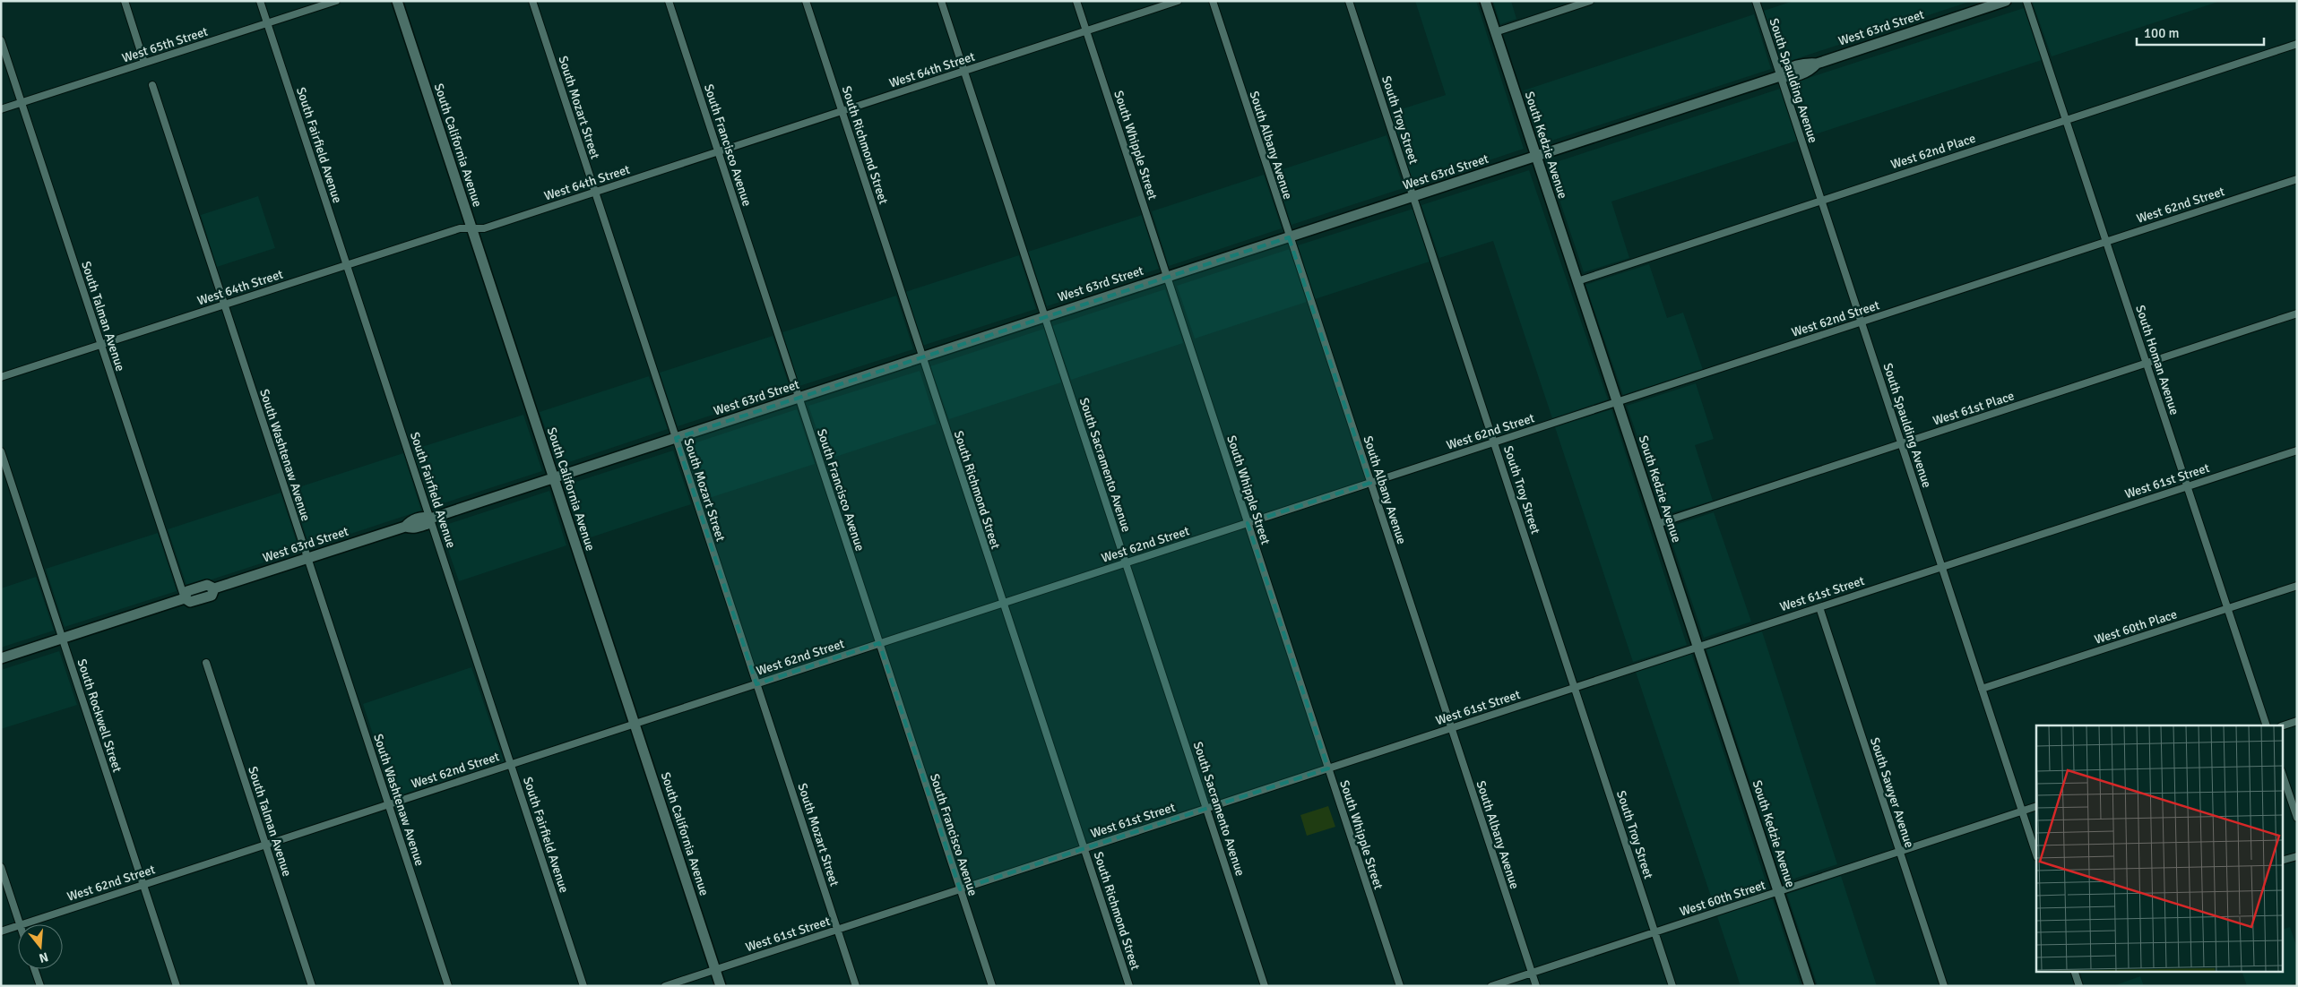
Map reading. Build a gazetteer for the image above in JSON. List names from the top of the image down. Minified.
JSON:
{"streets":{"main road":["West 63rd Street","South California Avenue","South Kedzie Avenue"],"street":["West 65th Street","West 64th Street","South Spaulding Avenue","South Mozart Street","South Troy Street","South Fairfield Avenue","South Francisco Avenue","South Richmond Street","South Whipple Street","South Albany Avenue","West 62nd Place","West 62nd Street","South Talman Avenue","South Homan Avenue","West 61st Place","South Washtenaw Avenue","South Sacramento Avenue","West 61st Street","West 60th Place","South Rockwell Street","South Sawyer Avenue","West 60th Street"]},"crossings":[["West 63rd Street","South Spaulding Avenue"],["West 63rd Street","South Mozart Street"],["West 63rd Street","South Troy Street"],["West 63rd Street","South Fairfield Avenue"],["West 63rd Street","South California Avenue"],["West 63rd Street","South Francisco Avenue"],["West 63rd Street","South Richmond Street"],["West 63rd Street","South Whipple Street"],["West 63rd Street","South Albany Avenue"],["West 63rd Street","South Kedzie Avenue"],["West 63rd Street","South Talman Avenue"],["West 63rd Street","South Washtenaw Avenue"],["West 63rd Street","South Sacramento Avenue"],["West 63rd Street","South Rockwell Street"],["West 65th Street","South Fairfield Avenue"],["West 65th Street","South Talman Avenue"],["West 64th Street","South Mozart Street"],["West 64th Street","South Fairfield Avenue"],["West 64th Street","South California Avenue"],["West 64th Street","South Francisco Avenue"],["West 64th Street","South Richmond Street"],["West 64th Street","South Whipple Street"],["West 64th Street","South Talman Avenue"],["West 64th Street","South Washtenaw Avenue"],["West 64th Street","South Sacramento Avenue"],["South Spaulding Avenue","West 62nd Place"],["South Spaulding Avenue","West 62nd Street"],["South Spaulding Avenue","West 61st Place"],["South Spaulding Avenue","West 61st Street"],["South Spaulding Avenue","West 60th Place"],["South Spaulding Avenue","West 60th Street"],["South Mozart Street","West 62nd Street"],["South Mozart Street","West 61st Street"],["South Troy Street","West 62nd Street"],["South Troy Street","West 61st Street"],["South Troy Street","West 60th Street"],["South Fairfield Avenue","West 62nd Street"],["South California Avenue","West 62nd Street"],["South California Avenue","West 61st Street"],["South Francisco Avenue","West 62nd Street"],["South Francisco Avenue","West 61st Street"],["South Richmond Street","West 62nd Street"],["South Richmond Street","West 61st Street"],["South Whipple Street","West 62nd Street"],["South Whipple Street","West 61st Street"],["South Albany Avenue","West 62nd Street"],["South Albany Avenue","West 61st Street"],["South Albany Avenue","West 60th Street"],["South Kedzie Avenue","West 62nd Place"],["South Kedzie Avenue","West 62nd Street"],["South Kedzie Avenue","West 61st Place"],["South Kedzie Avenue","West 61st Street"],["South Kedzie Avenue","West 60th Street"],["West 62nd Place","South Homan Avenue"],["West 62nd Street","South Talman Avenue"],["West 62nd Street","South Homan Avenue"],["West 62nd Street","South Washtenaw Avenue"],["West 62nd Street","South Sacramento Avenue"],["West 62nd Street","South Rockwell Street"],["South Homan Avenue","West 61st Place"],["South Homan Avenue","West 61st Street"],["South Homan Avenue","West 60th Place"],["South Sacramento Avenue","West 61st Street"],["West 61st Street","South Sawyer Avenue"],["South Sawyer Avenue","West 60th Street"]],"scale_bar":"100 m","north":"bottom"}
